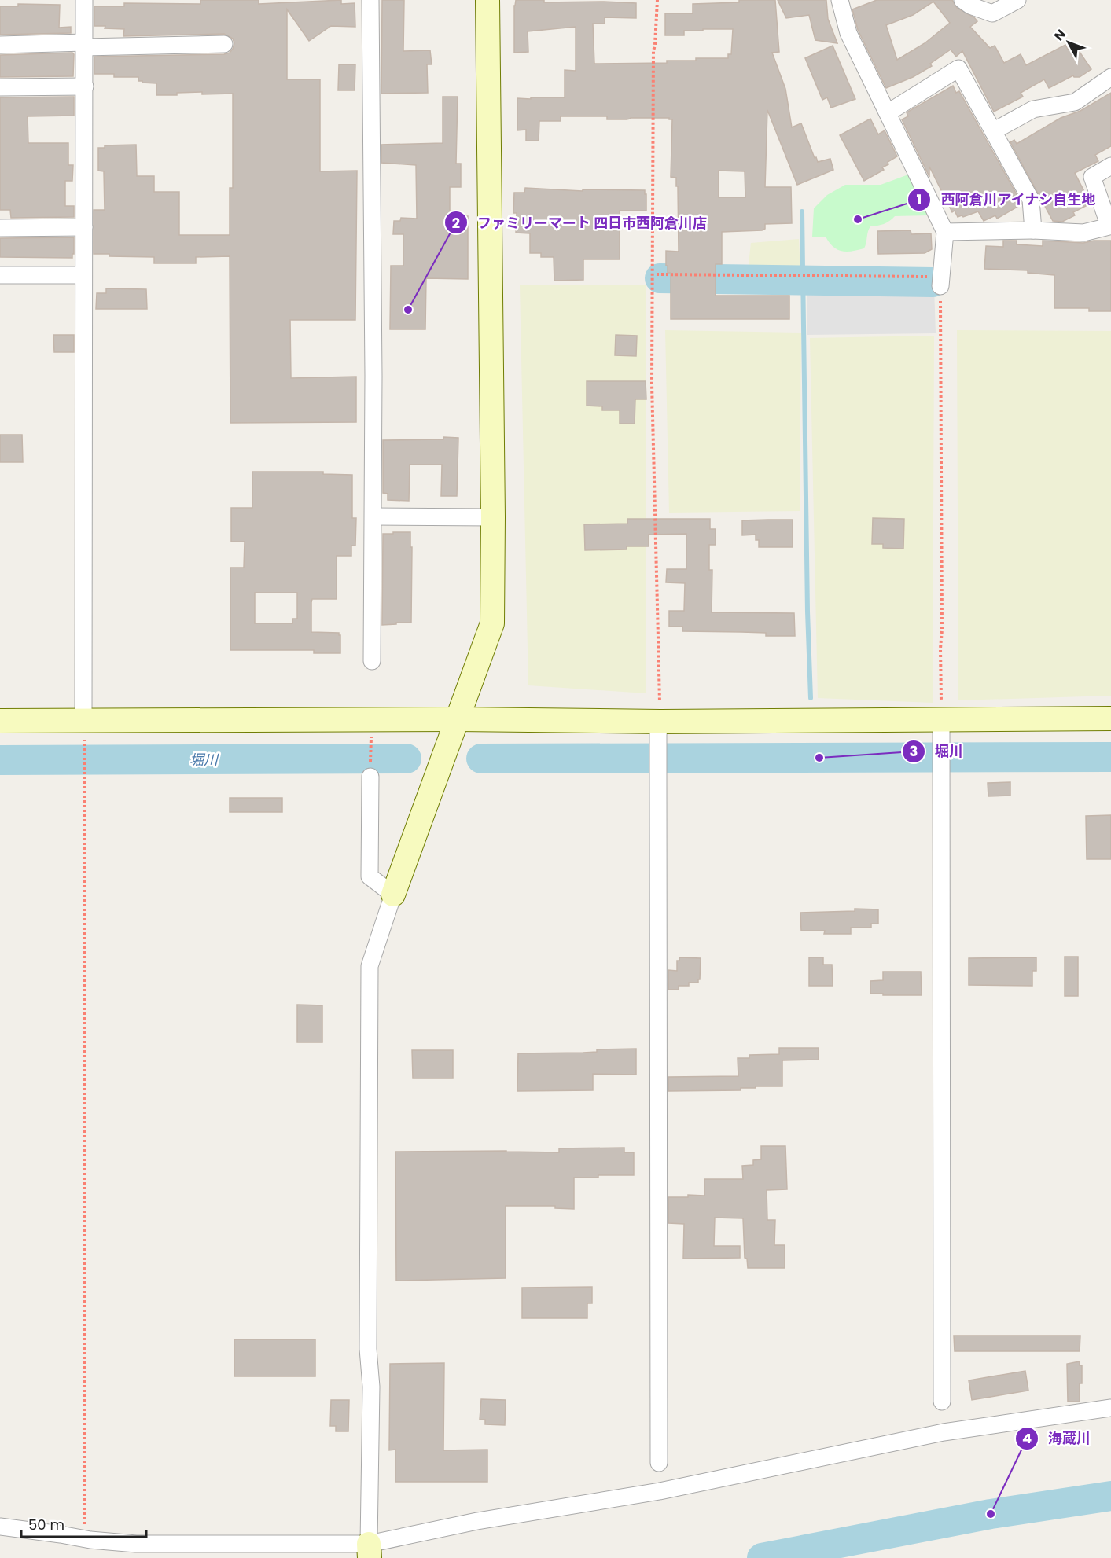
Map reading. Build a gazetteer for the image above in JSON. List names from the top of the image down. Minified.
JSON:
{"water":["堀川"],"places":["西阿倉川アイナシ自生地","ファミリーマート 四日市西阿倉川店","堀川","海蔵川"],"scale_bar":"50 m","north":"top left"}
